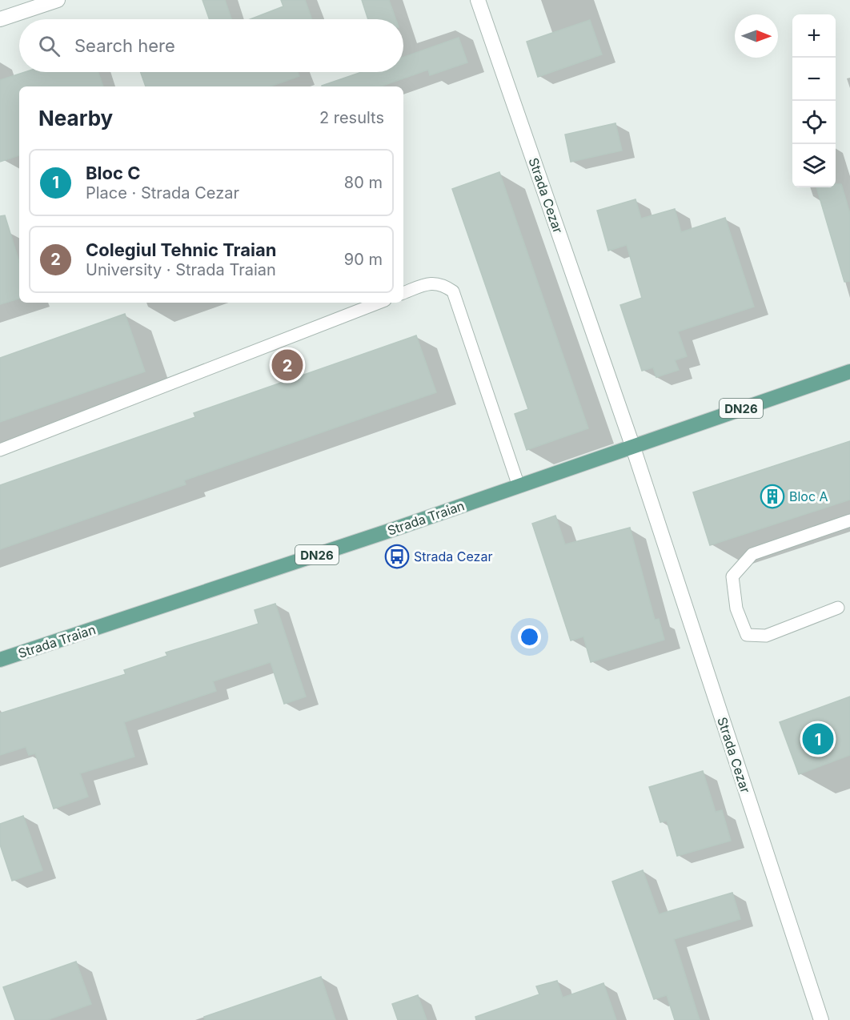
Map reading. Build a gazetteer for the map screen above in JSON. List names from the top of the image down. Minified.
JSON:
{"streets":{"main road":["DN26","Strada Traian"],"street":["Strada Cezar"]},"crossings":[["Strada Cezar","Strada Traian"]],"places":{"building":["Bloc A"],"bus stop":["Strada Cezar"]},"north":"right","page":{"map_buttons":["+","−"],"search":"Search here","heading":["Nearby","2 results"],"list":[{"mark":"1","name":"Bloc C","note":"Place · Strada Cezar","value":"80 m"},{"mark":"2","name":"Colegiul Tehnic Traian","note":"University · Strada Traian","value":"90 m"}],"pins":["2","1"]}}
